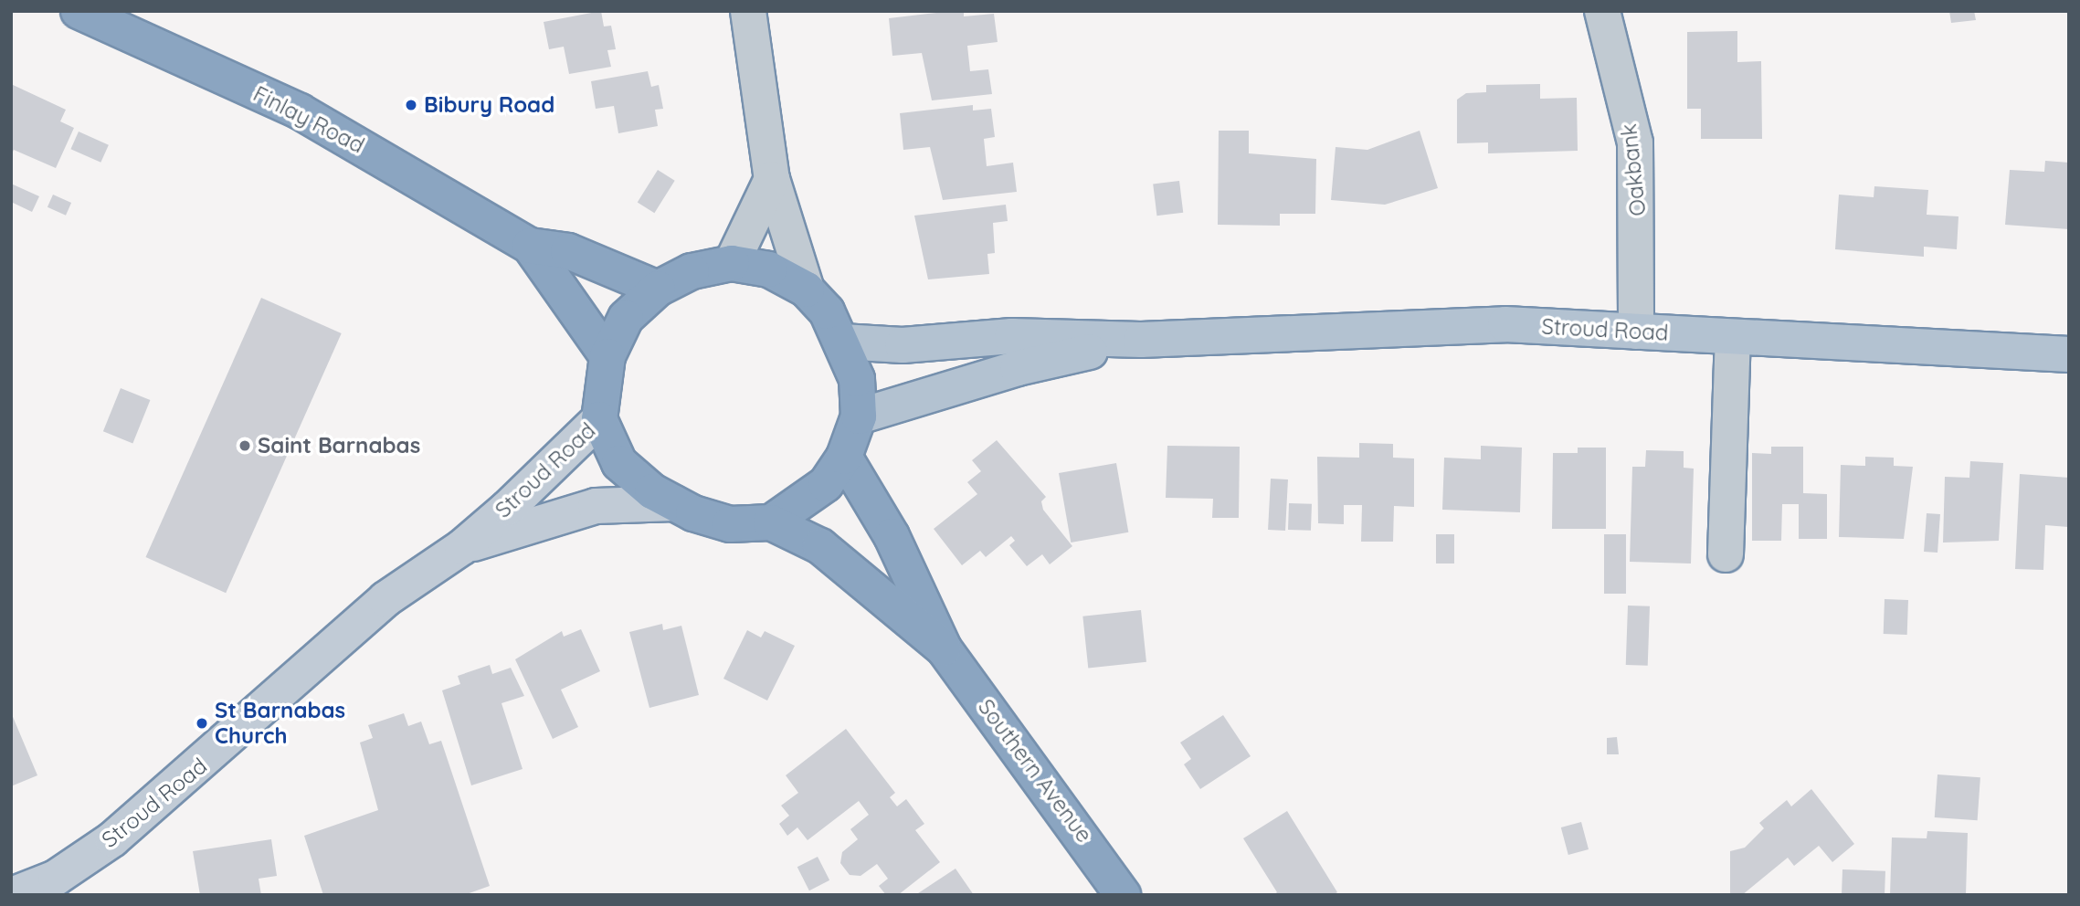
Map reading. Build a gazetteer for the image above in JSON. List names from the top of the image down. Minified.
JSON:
{"streets":{"highway":["Finlay Road","Southern Avenue"],"main road":["Stroud Road"],"street":["Oakbank"]},"crossings":[["Oakbank","Stroud Road"]],"places":["Bibury Road","Saint Barnabas","St Barnabas Church"]}
